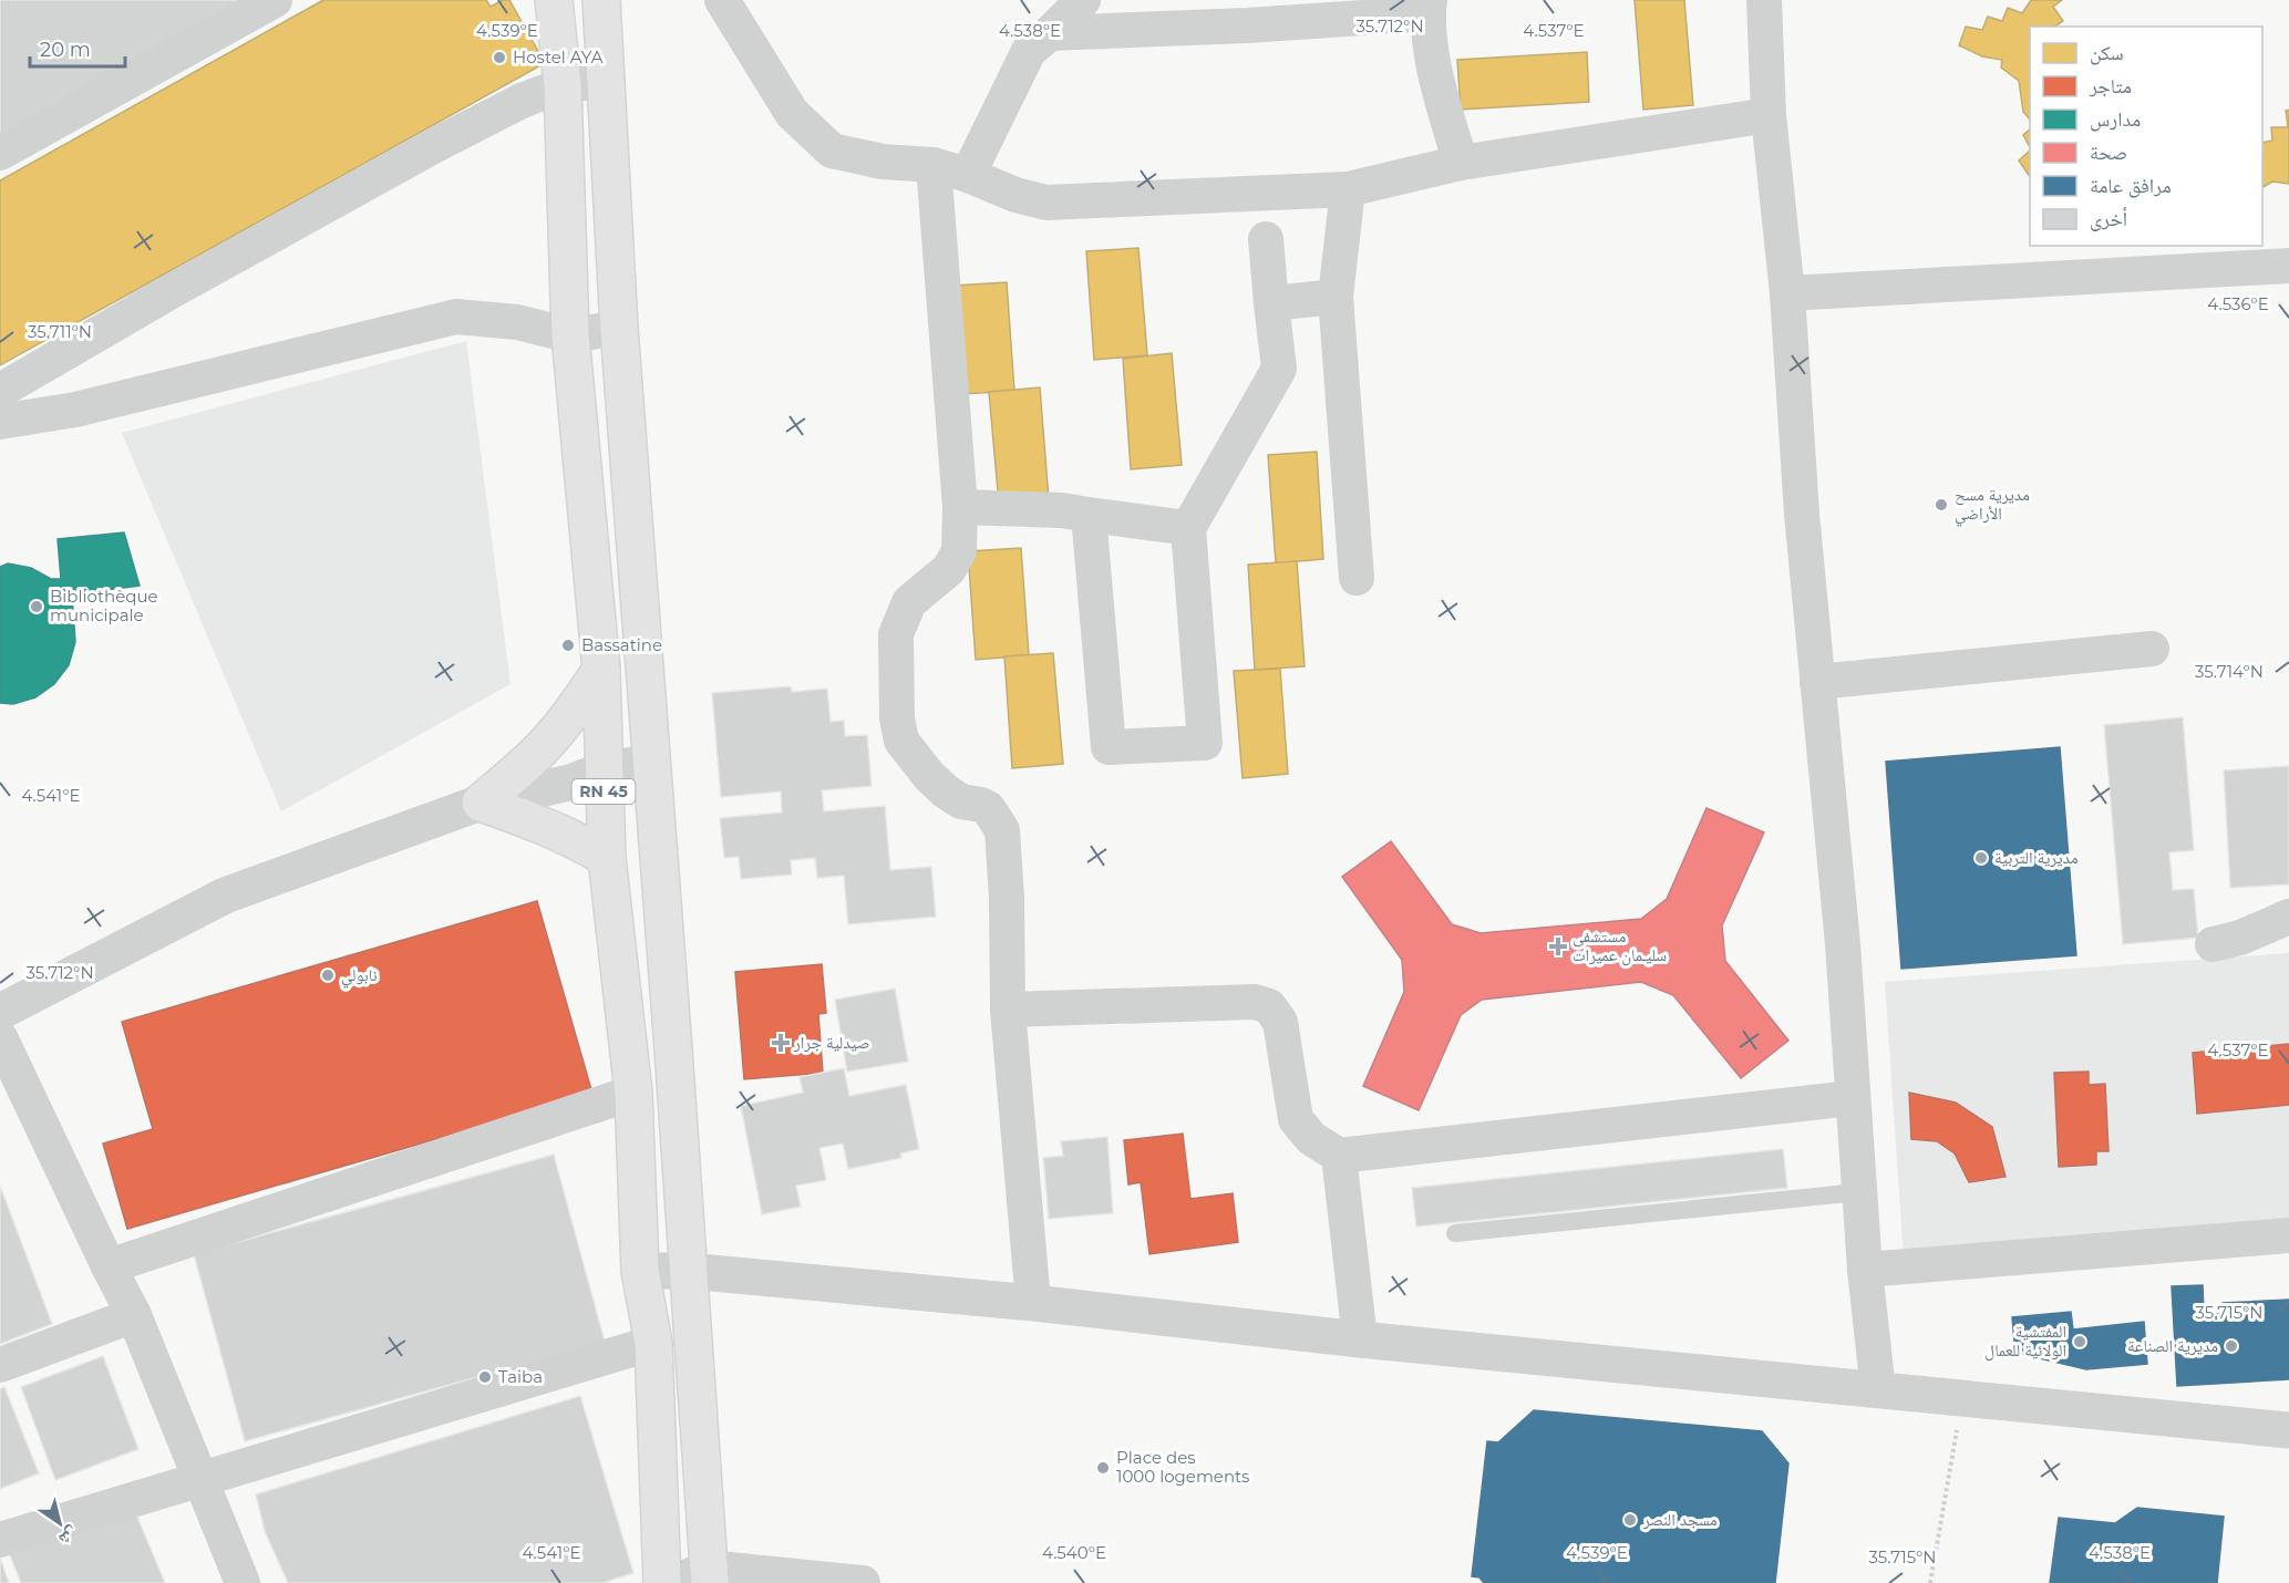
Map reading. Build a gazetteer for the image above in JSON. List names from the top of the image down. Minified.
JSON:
{"streets":{"main road":["RN 45"]},"places":{"other":["Hostel AYA","مديرية مسح الأراضي","Bibliothèque municipale","Bassatine","مديرية التربية","نابولي","المفتشية الولائية للعمال","مديرية الصناعة","Taiba","Place des 1000 logements","مسجد النصر"],"health":["مستشفى سليـمان عميرات","صيدلية جرار"]},"legend":["سكن","متاجر","مدارس","صحة","مرافق عامة","أخرى"],"scale_bar":"20 m","north":"bottom right","coordinates":["35.712°N","4.539°E","4.537°E","4.538°E","4.536°E","35.711°N","35.714°N","4.541°E","35.715°N","4.540°E"]}
